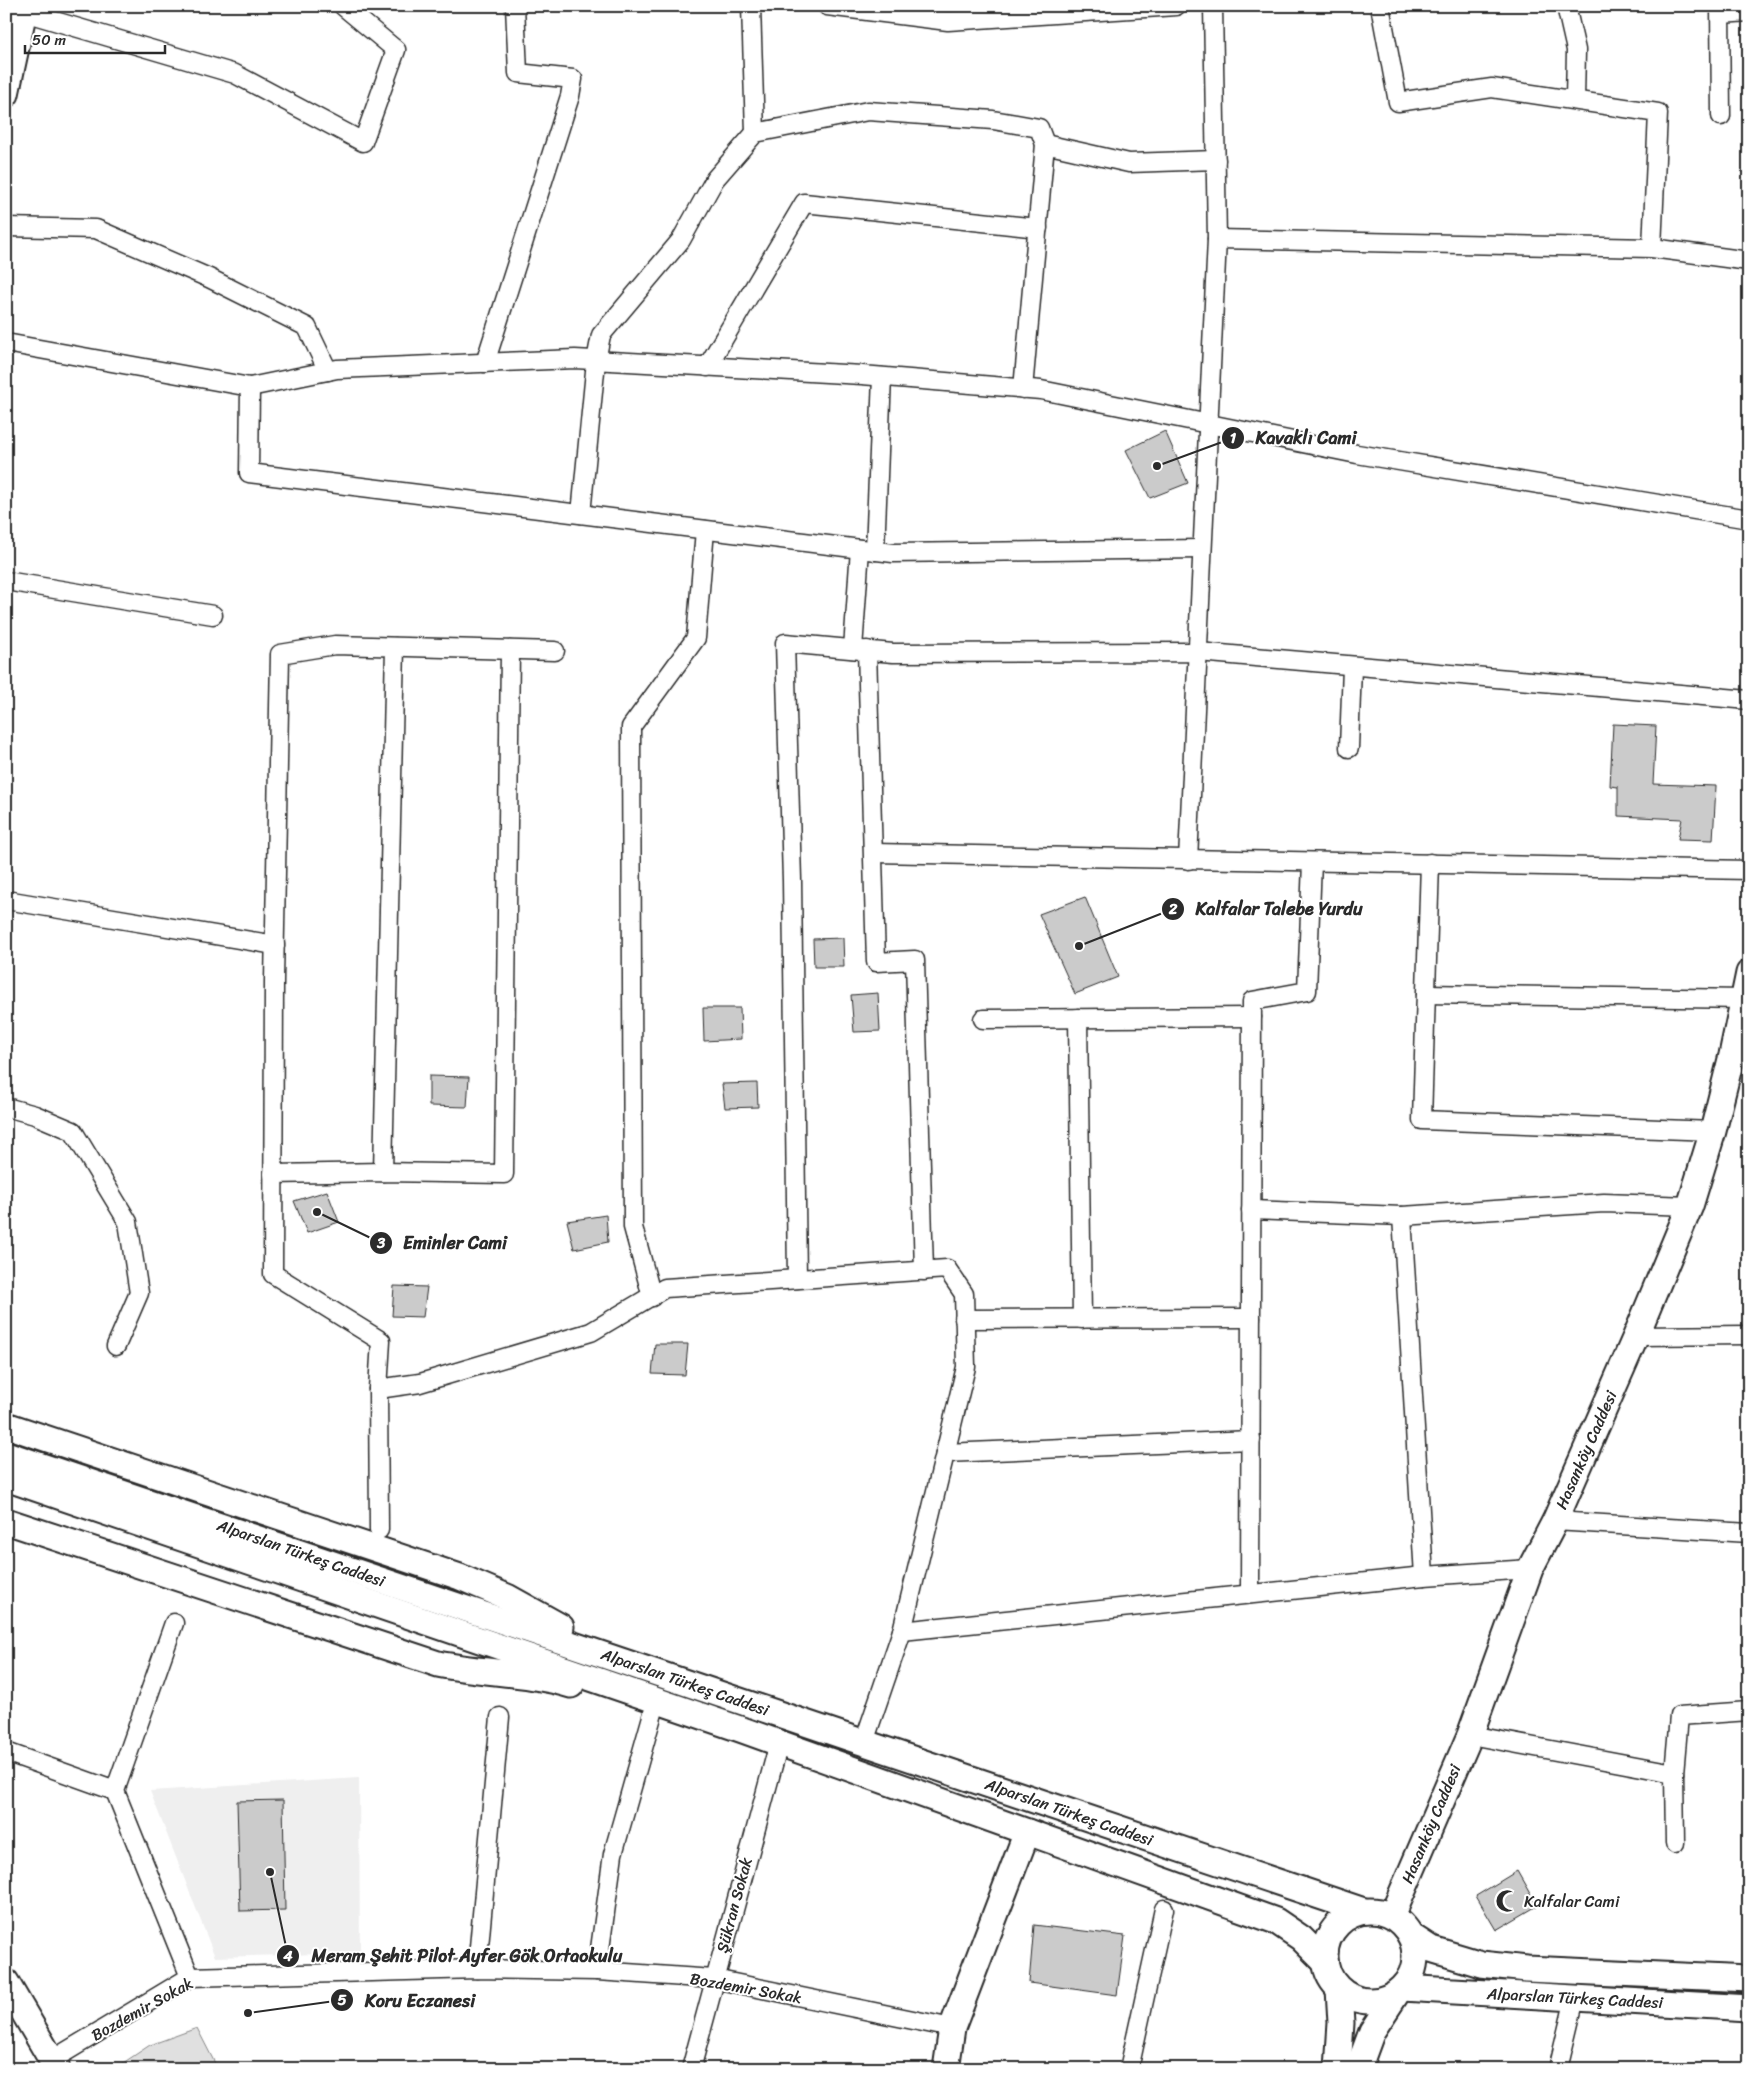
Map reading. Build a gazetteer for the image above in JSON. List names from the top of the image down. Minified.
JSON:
{"streets":{"main road":["Hasanköy Caddesi","Alparslan Türkeş Caddesi"],"street":["Şükran Sokak","Bozdemir Sokak"]},"crossings":[["Hasanköy Caddesi","Alparslan Türkeş Caddesi"],["Alparslan Türkeş Caddesi","Şükran Sokak"],["Şükran Sokak","Bozdemir Sokak"]],"places":{"other":["Kavaklı Cami","Kalfalar Talebe Yurdu","Eminler Cami","Meram Şehit Pilot Ayfer Gök Ortaokulu","Koru Eczanesi"],"mosque":["Kalfalar Cami"]},"scale_bar":"50 m"}
